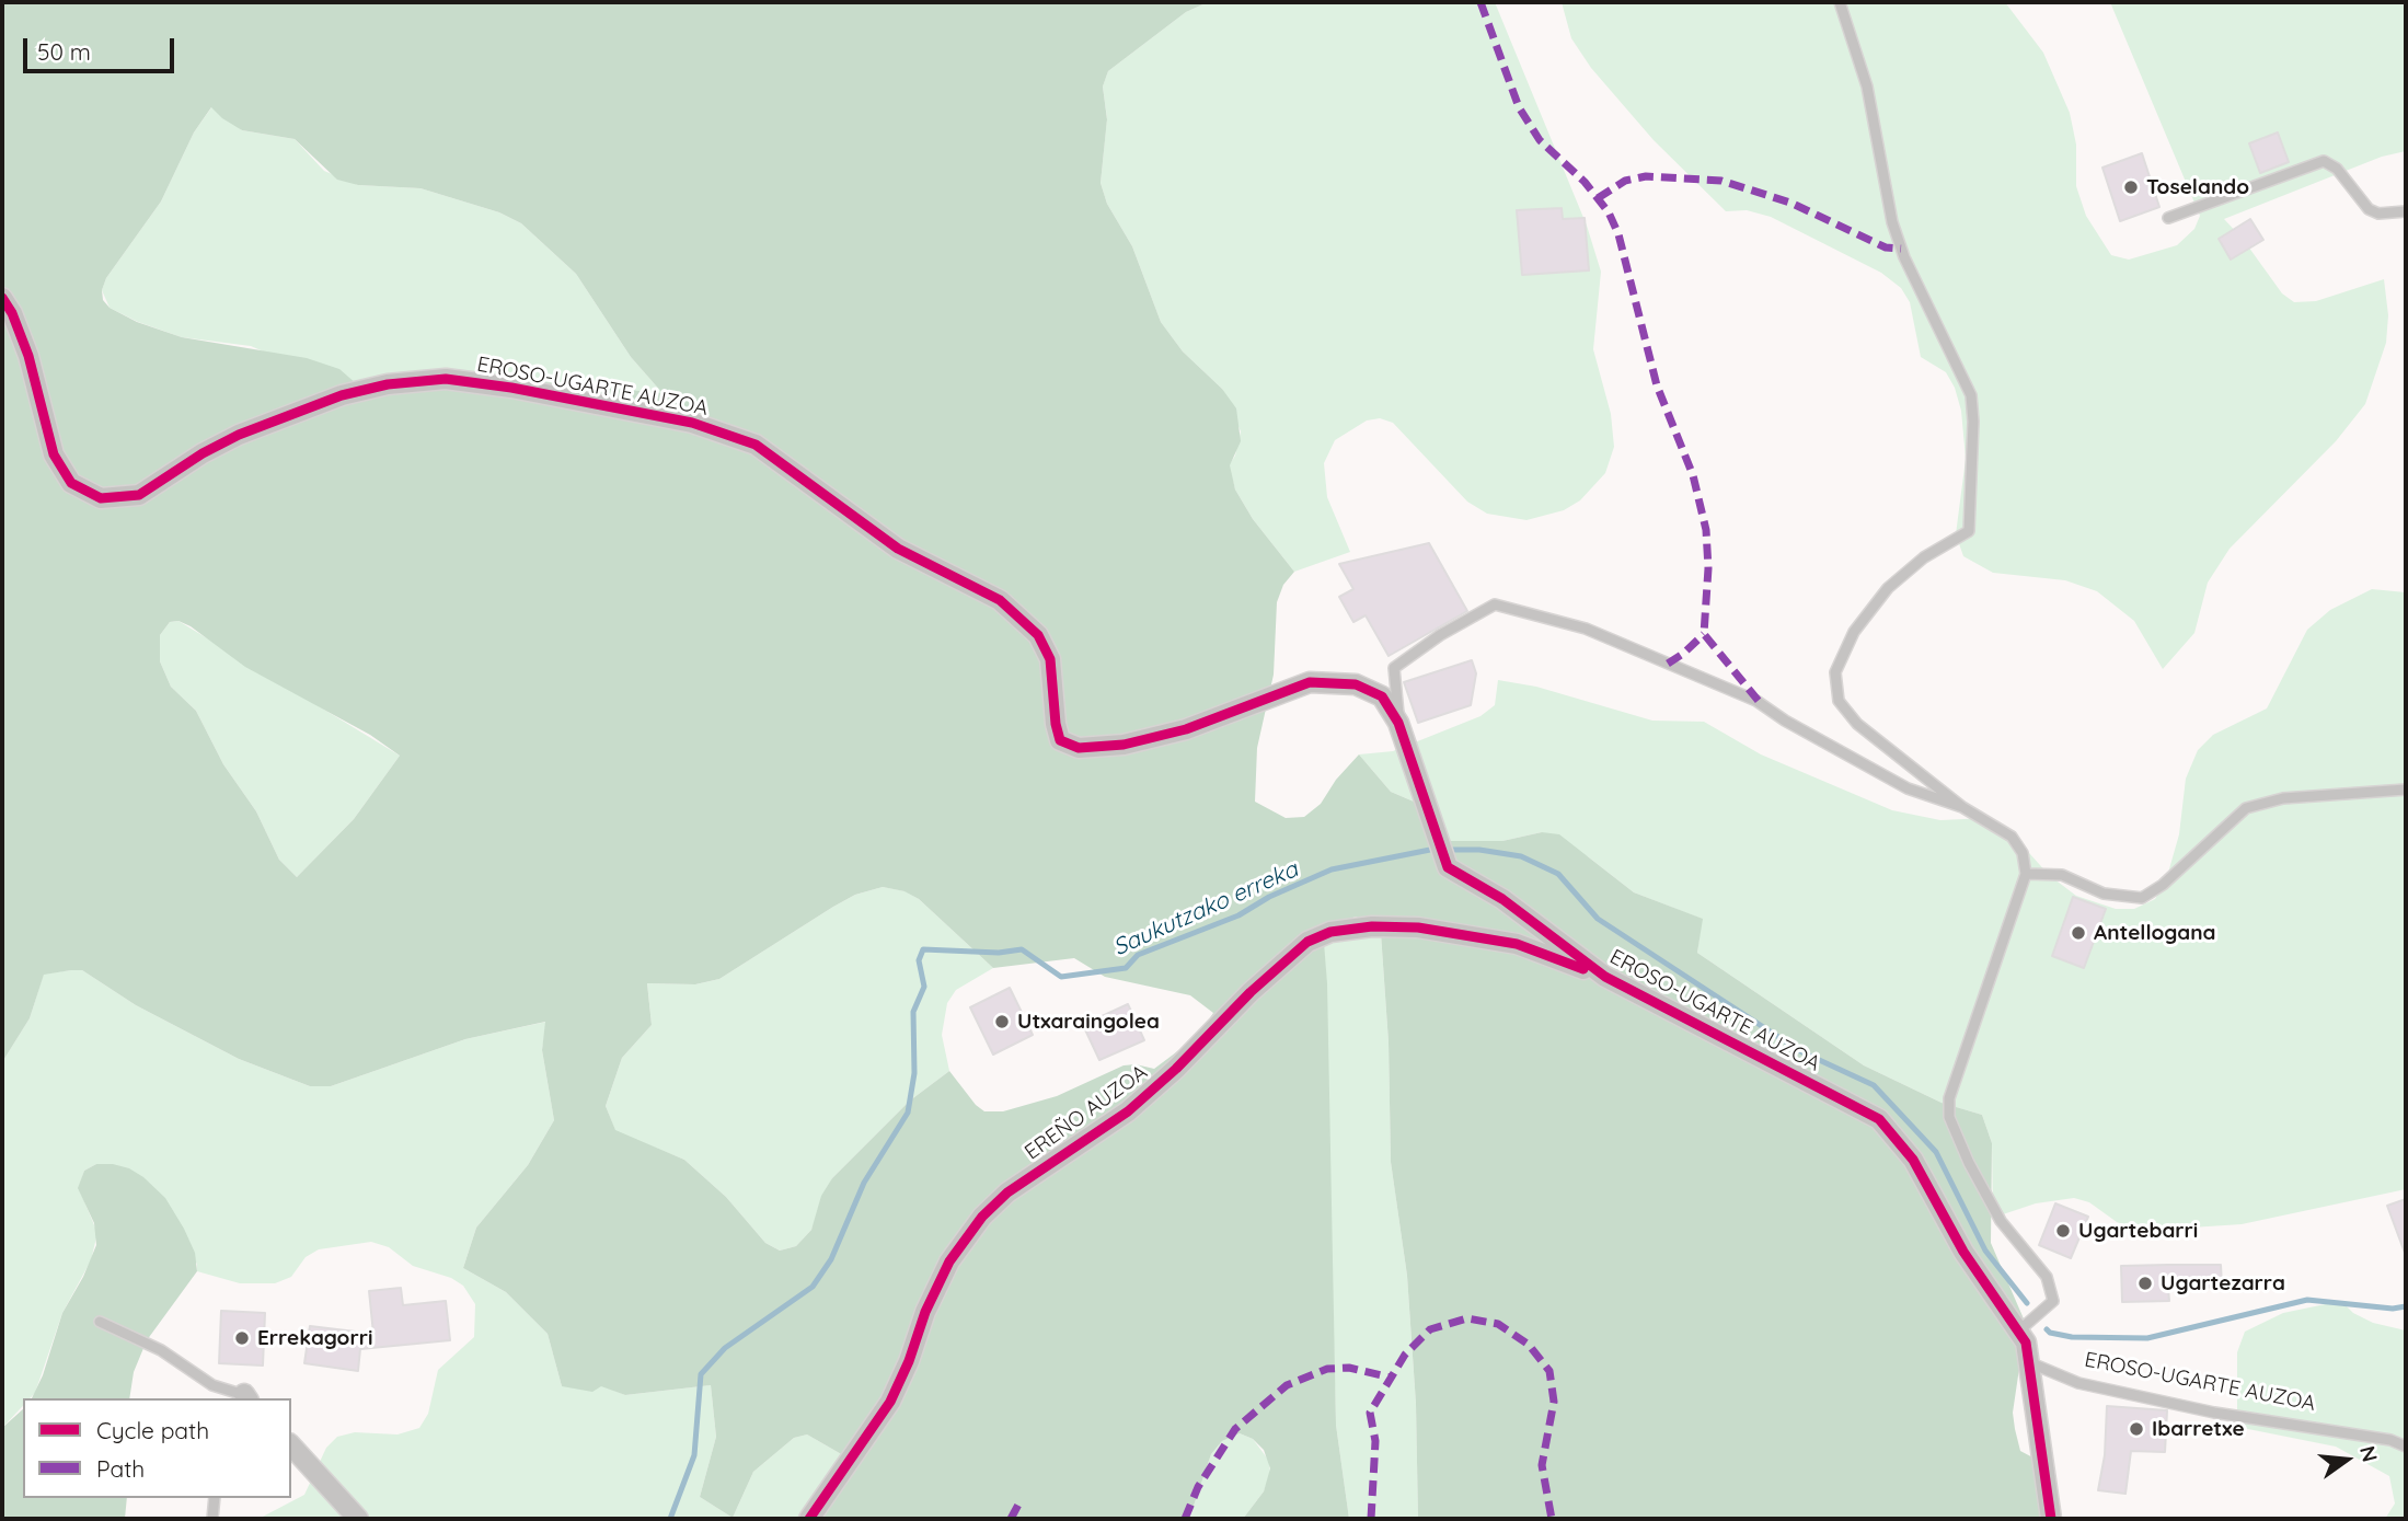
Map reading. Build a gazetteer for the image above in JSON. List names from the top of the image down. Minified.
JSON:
{"streets":{"street":["EROSO-UGARTE AUZOA","EREÑO AUZOA"]},"crossings":[["EROSO-UGARTE AUZOA","EREÑO AUZOA"]],"water":["Saukutzako erreka"],"places":["Toselando","Antellogana","Utxaraingolea","Ugartebarri","Ugartezarra","Errekagorri","Ibarretxe"],"legend":["Cycle path","Path"],"scale_bar":"50 m","north":"right"}
